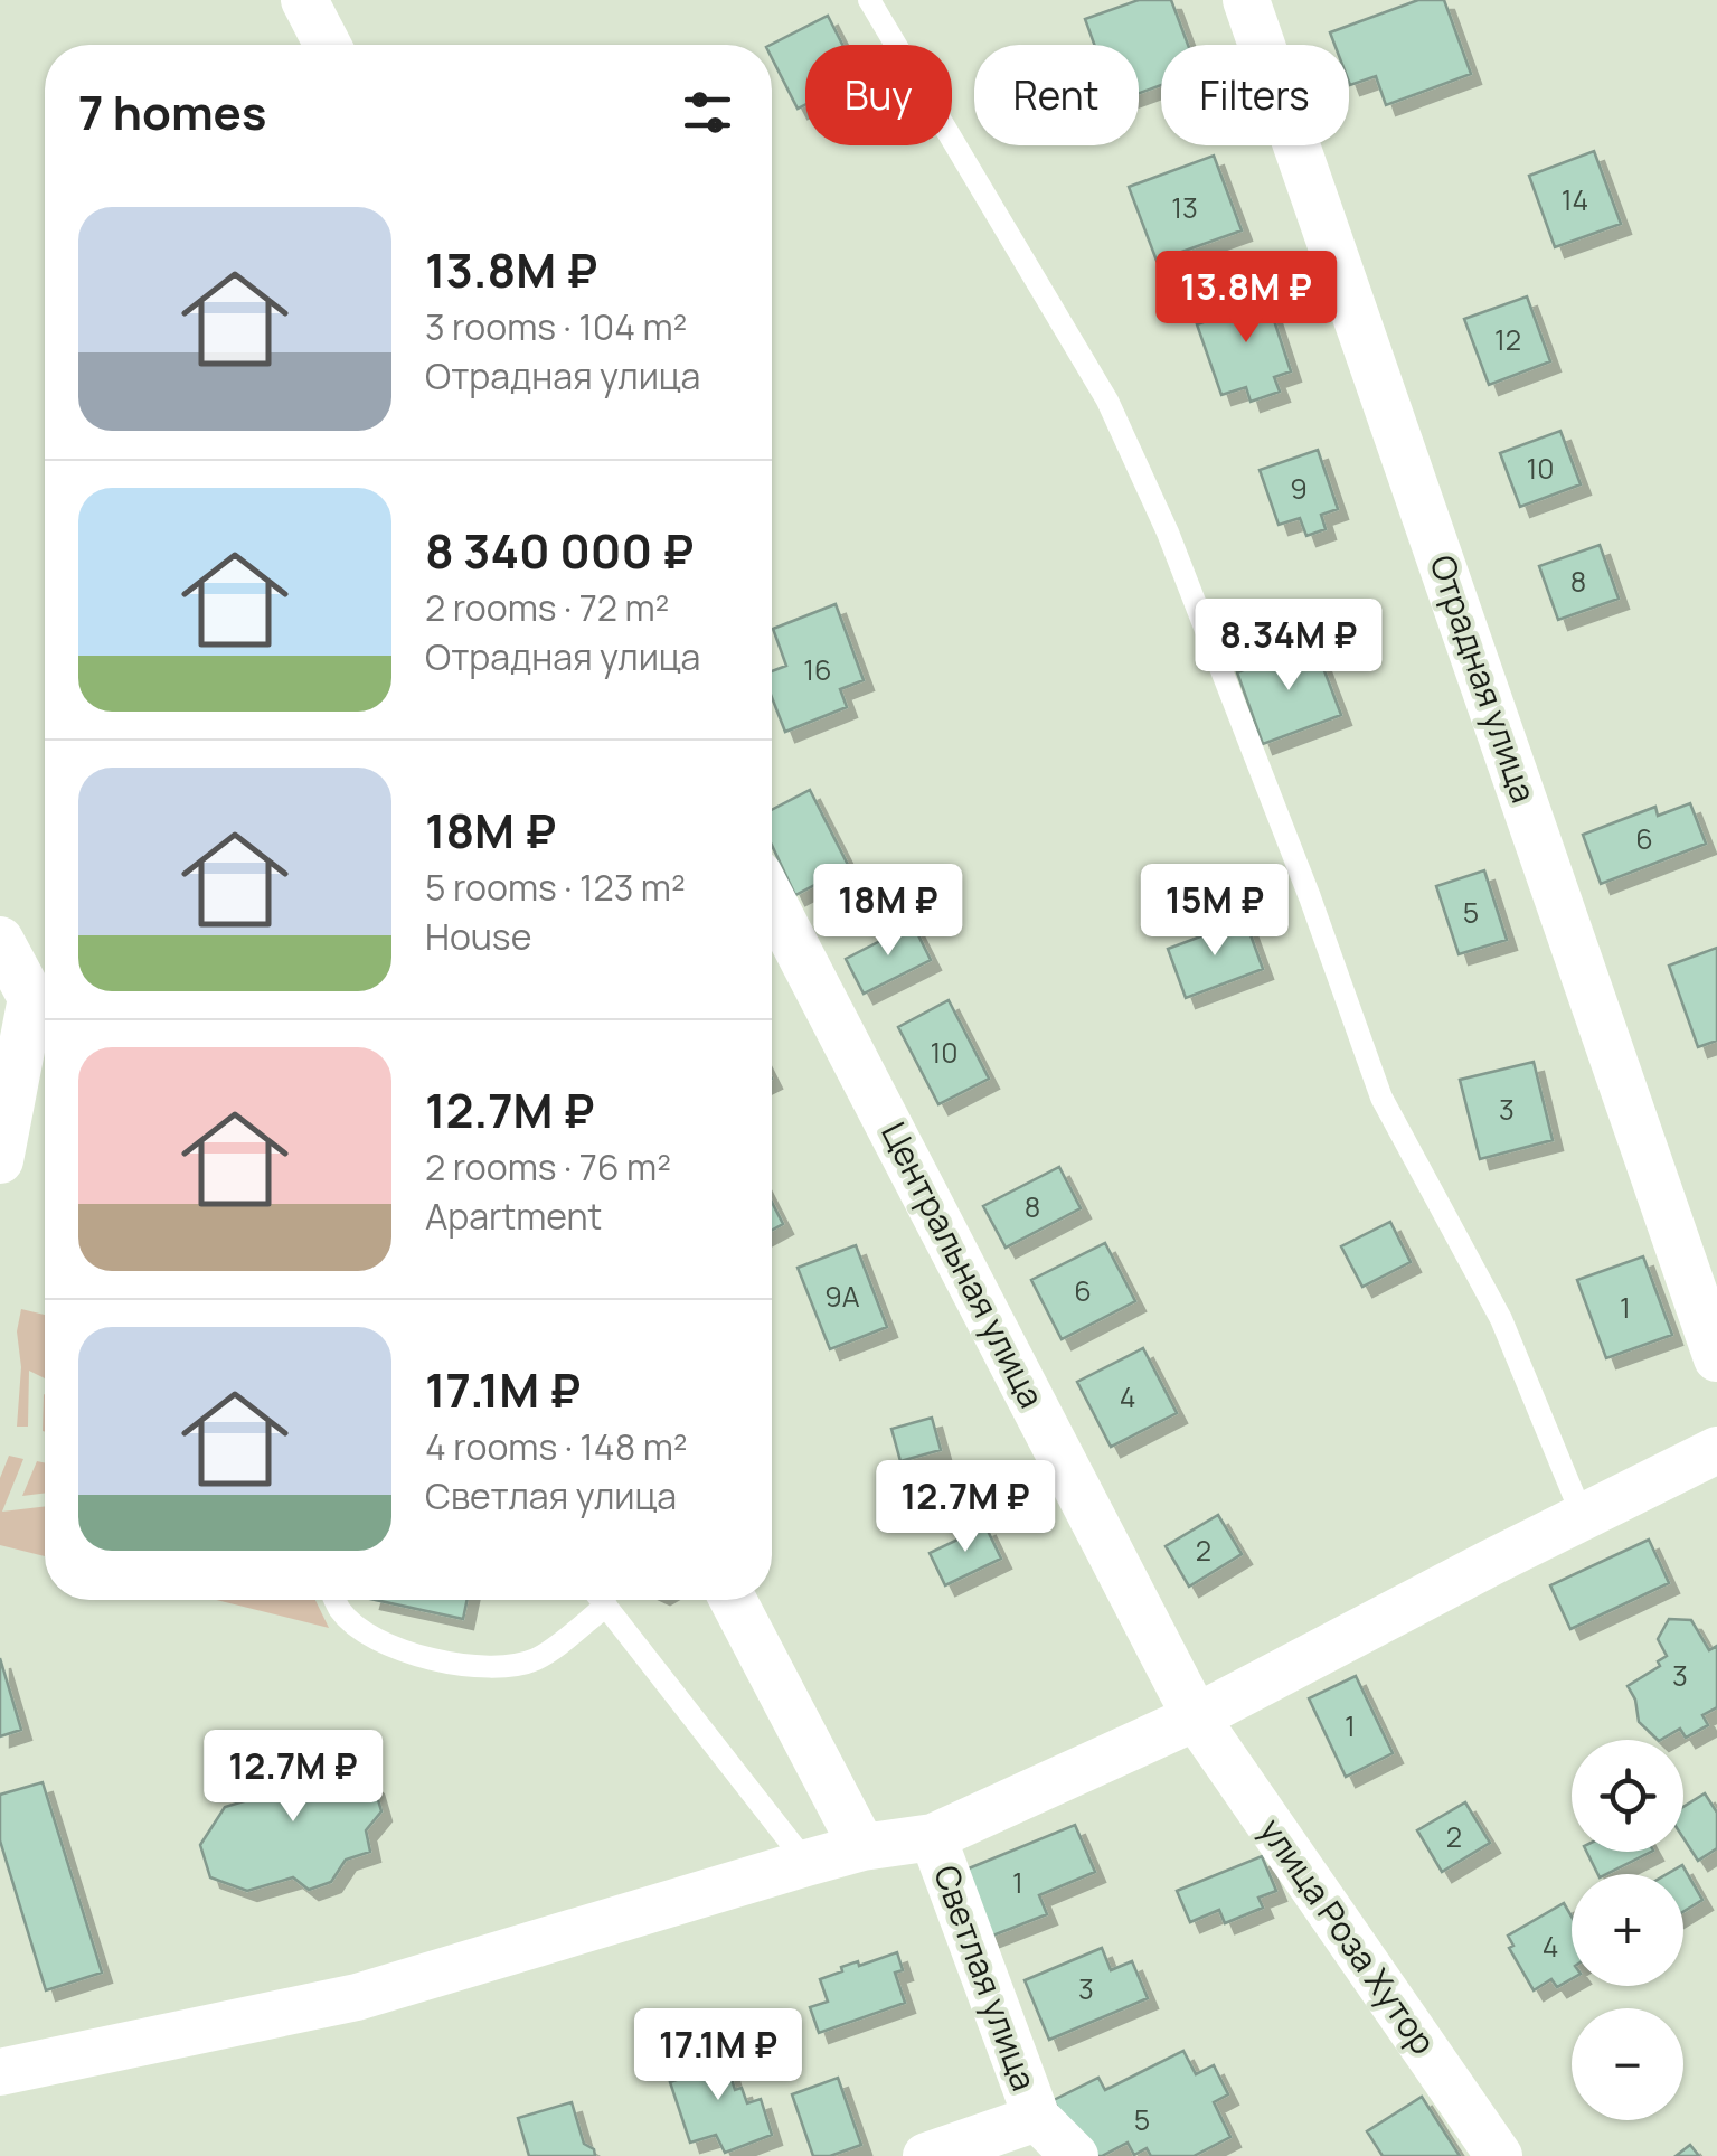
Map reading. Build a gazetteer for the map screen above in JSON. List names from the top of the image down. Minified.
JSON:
{"streets":{"street":["Отрадная улица","Центральная улица","улица Роза Хутор","Светлая улица"]},"crossings":[["Центральная улица","улица Роза Хутор"]],"house_numbers":["14","13","12","10","9","8","16","6","5","10","3","8","6","9А","1","4","2","3","1","2","1","4","3","5"],"page":{"chip":["Buy","Rent","Filters"],"heading":"7 homes","list":[{"name":"13.8M ₽","note":"3 rooms · 104 m² · Отрадная улица"},{"name":"8 340 000 ₽","note":"2 rooms · 72 m² · Отрадная улица"},{"name":"18M ₽","note":"5 rooms · 123 m² · House"},{"name":"12.7M ₽","note":"2 rooms · 76 m² · Apartment"},{"name":"17.1M ₽","note":"4 rooms · 148 m² · Светлая улица"}],"price":["13.8M ₽","8.34M ₽","18M ₽","15M ₽","12.7M ₽","12.7M ₽","17.1M ₽"],"map_buttons":["+","−"]}}
